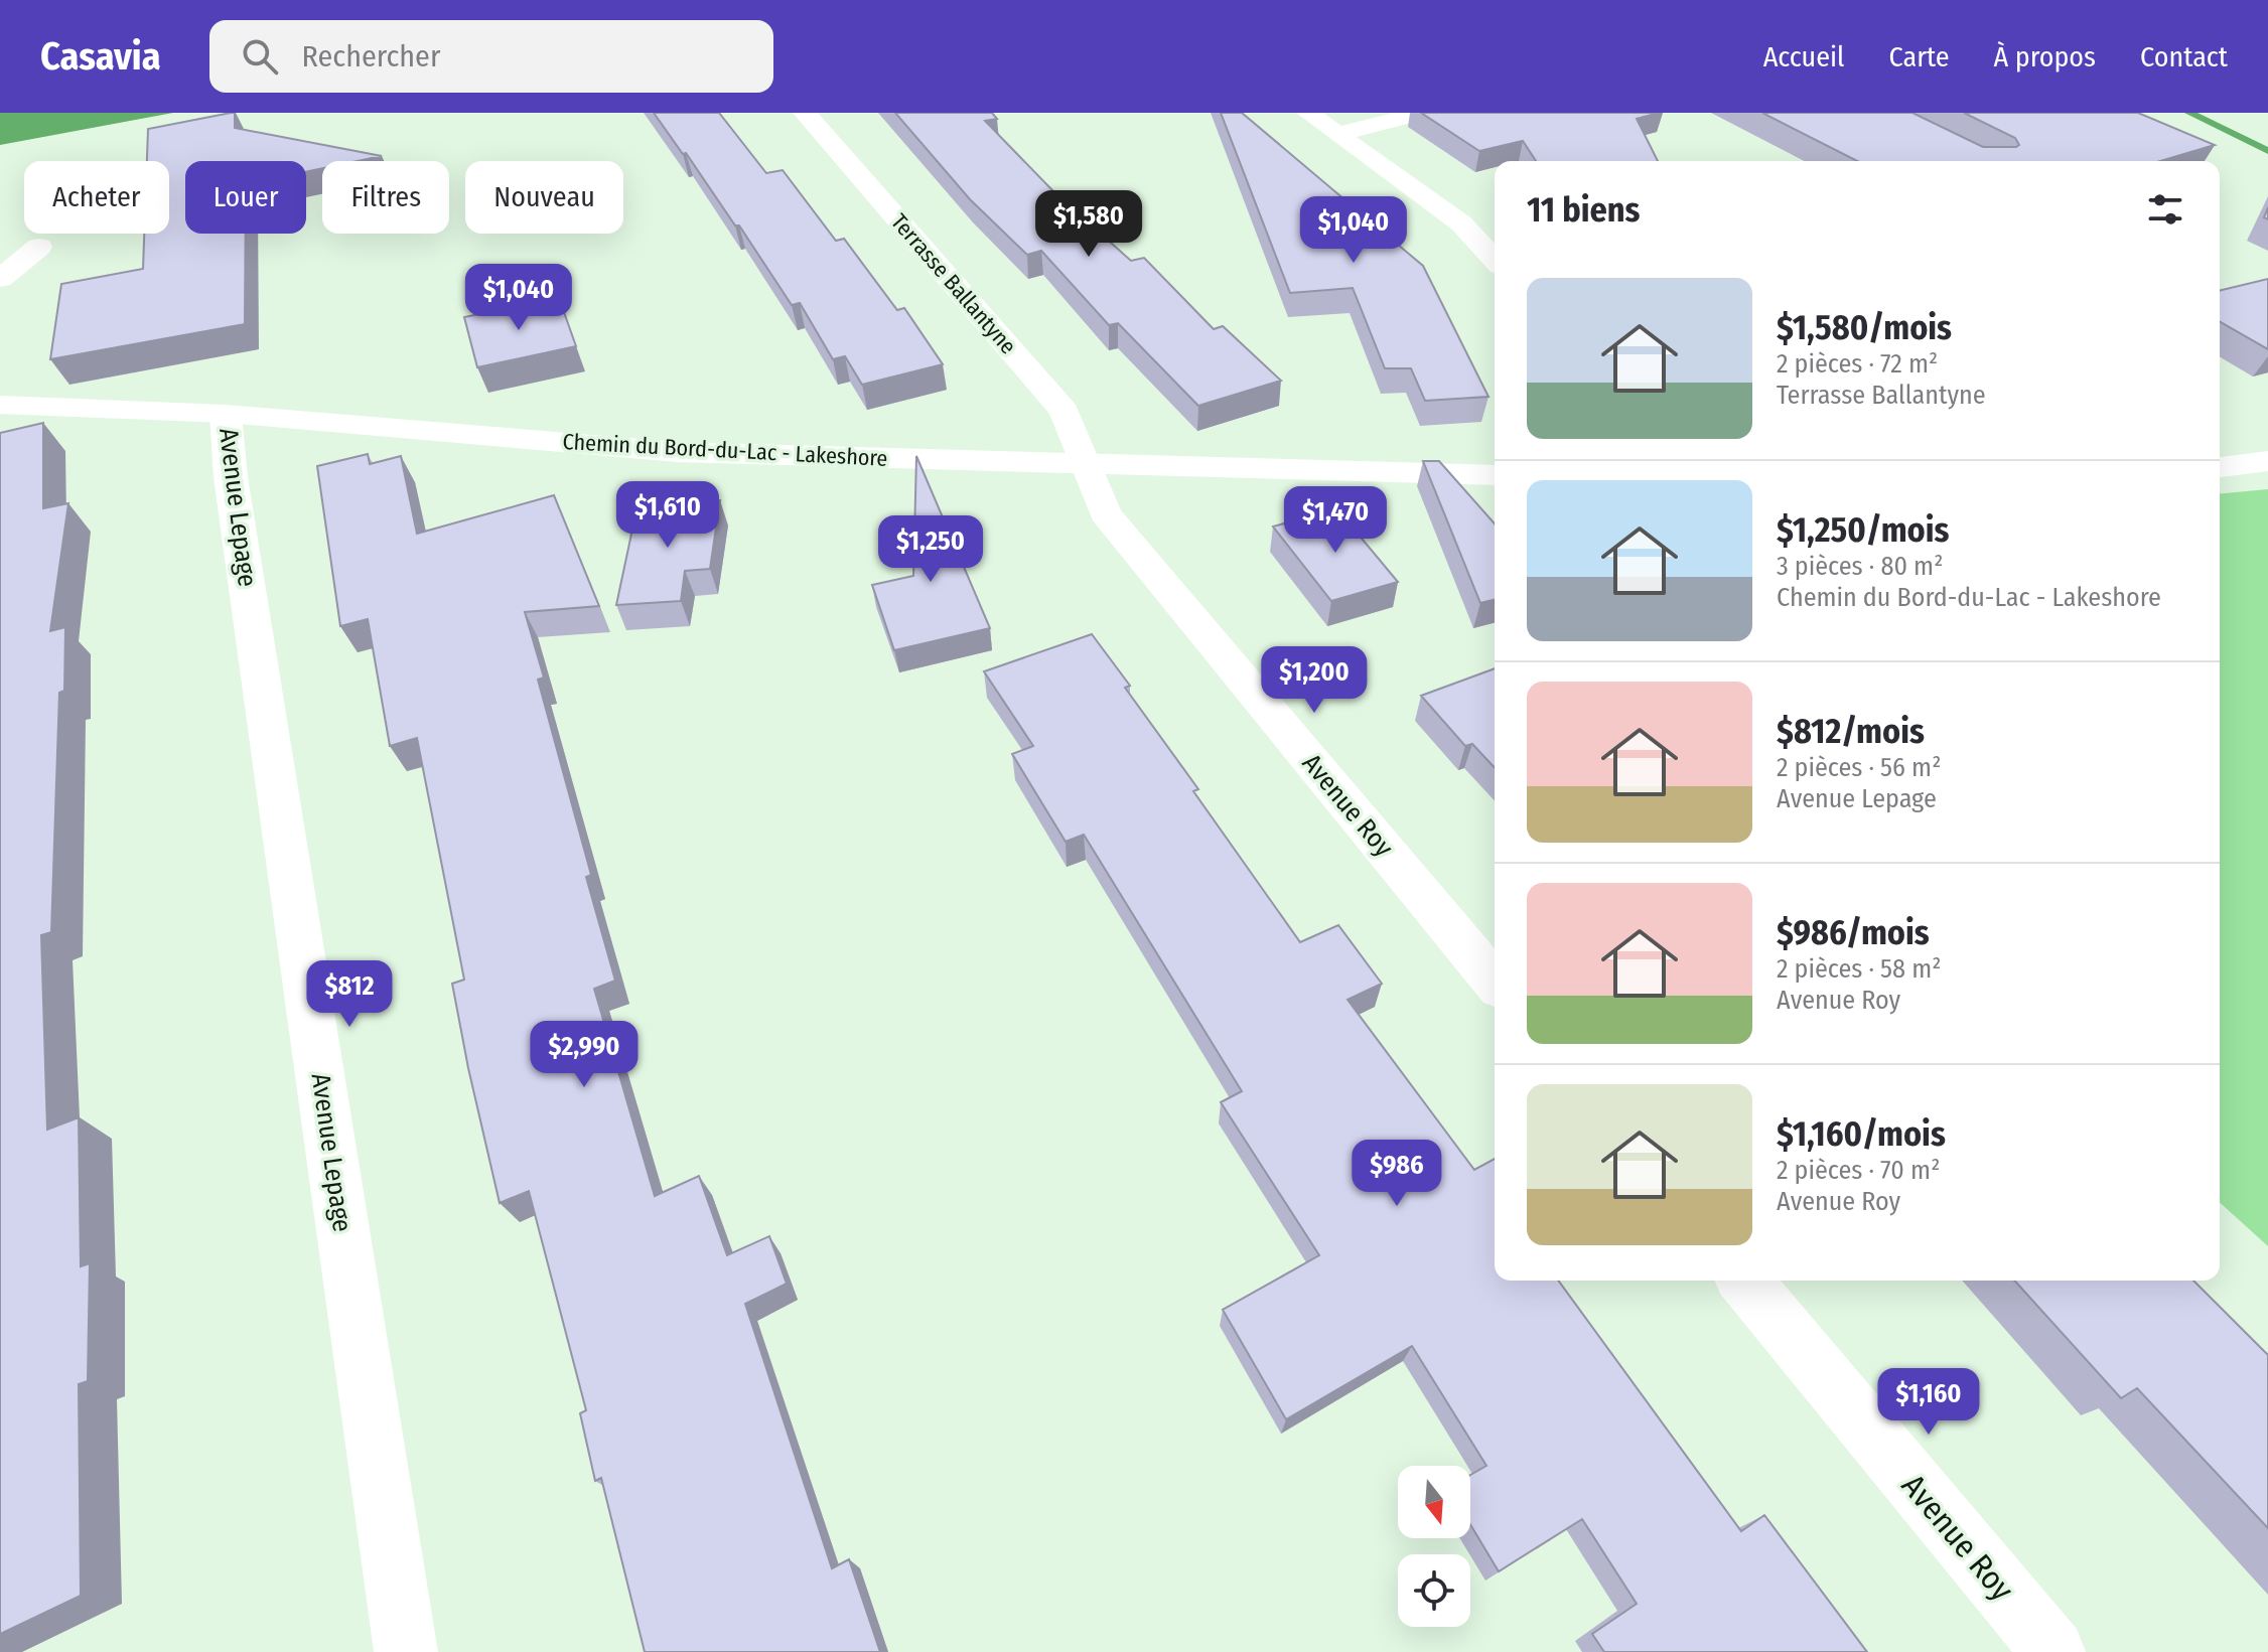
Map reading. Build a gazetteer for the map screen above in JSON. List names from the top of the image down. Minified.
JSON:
{"streets":{"street":["Terrasse Ballantyne","Chemin du Bord-du-Lac - Lakeshore","Avenue Lepage","Avenue Roy"]},"crossings":[["Terrasse Ballantyne","Chemin du Bord-du-Lac - Lakeshore"],["Terrasse Ballantyne","Avenue Roy"],["Chemin du Bord-du-Lac - Lakeshore","Avenue Lepage"],["Chemin du Bord-du-Lac - Lakeshore","Avenue Roy"]],"north":"bottom","page":{"header":"Casavia","search":"Rechercher","nav":["Accueil","Carte","À propos","Contact"],"chip":["Acheter","Louer","Filtres","Nouveau"],"heading":"11 biens","price":["$1,580","$1,040","$1,040","$1,610","$1,470","$1,250","$1,200","$812","$2,990","$986","$1,160"],"list":[{"name":"$1,580/mois","note":"2 pièces · 72 m² · Terrasse Ballantyne"},{"name":"$1,250/mois","note":"3 pièces · 80 m² · Chemin du Bord-du-Lac - Lakeshore"},{"name":"$812/mois","note":"2 pièces · 56 m² · Avenue Lepage"},{"name":"$986/mois","note":"2 pièces · 58 m² · Avenue Roy"},{"name":"$1,160/mois","note":"2 pièces · 70 m² · Avenue Roy"}]}}
